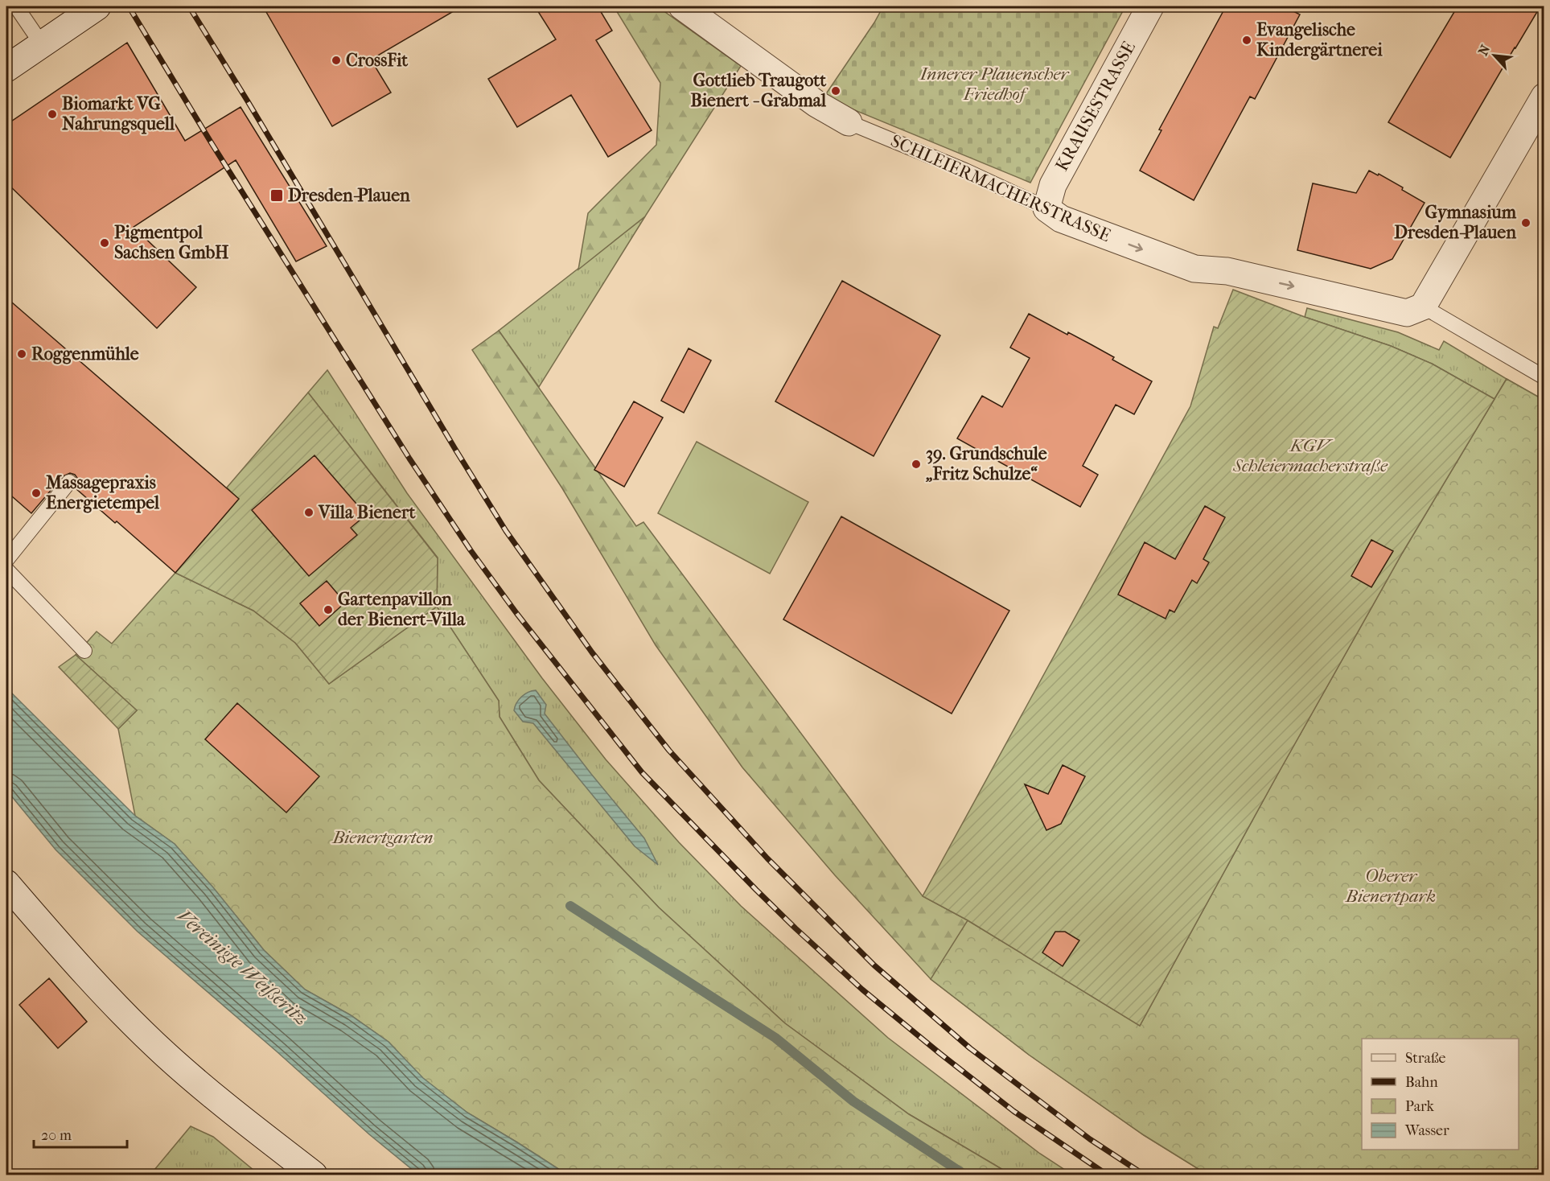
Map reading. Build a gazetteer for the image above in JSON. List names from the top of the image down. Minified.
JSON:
{"streets":{"street":["KRAUSESTRASSE","SCHLEIERMACHERSTRASSE"]},"crossings":[["KRAUSESTRASSE","SCHLEIERMACHERSTRASSE"]],"one_way":["SCHLEIERMACHERSTRASSE"],"water":["Vereinigte Weißeritz"],"parks":["Innerer Plauenscher Friedhof","KGV Schleiermacherstraße","Bienertgarten","Oberer Bienertpark"],"places":{"other":["Evangelische Kindergärtnerei","CrossFit","Gottlieb Traugott Bienert - Grabmal","Biomarkt VG Nahrungsquell","Gymnasium Dresden-Plauen","Pigmentpol Sachsen GmbH","Roggenmühle","39. Grundschule „Fritz Schulze“","Massagepraxis Energietempel","Villa Bienert","Gartenpavillon der Bienert-Villa"],"transit":["Dresden-Plauen"]},"legend":["Straße","Bahn","Park","Wasser"],"scale_bar":"20 m","north":"top left"}
